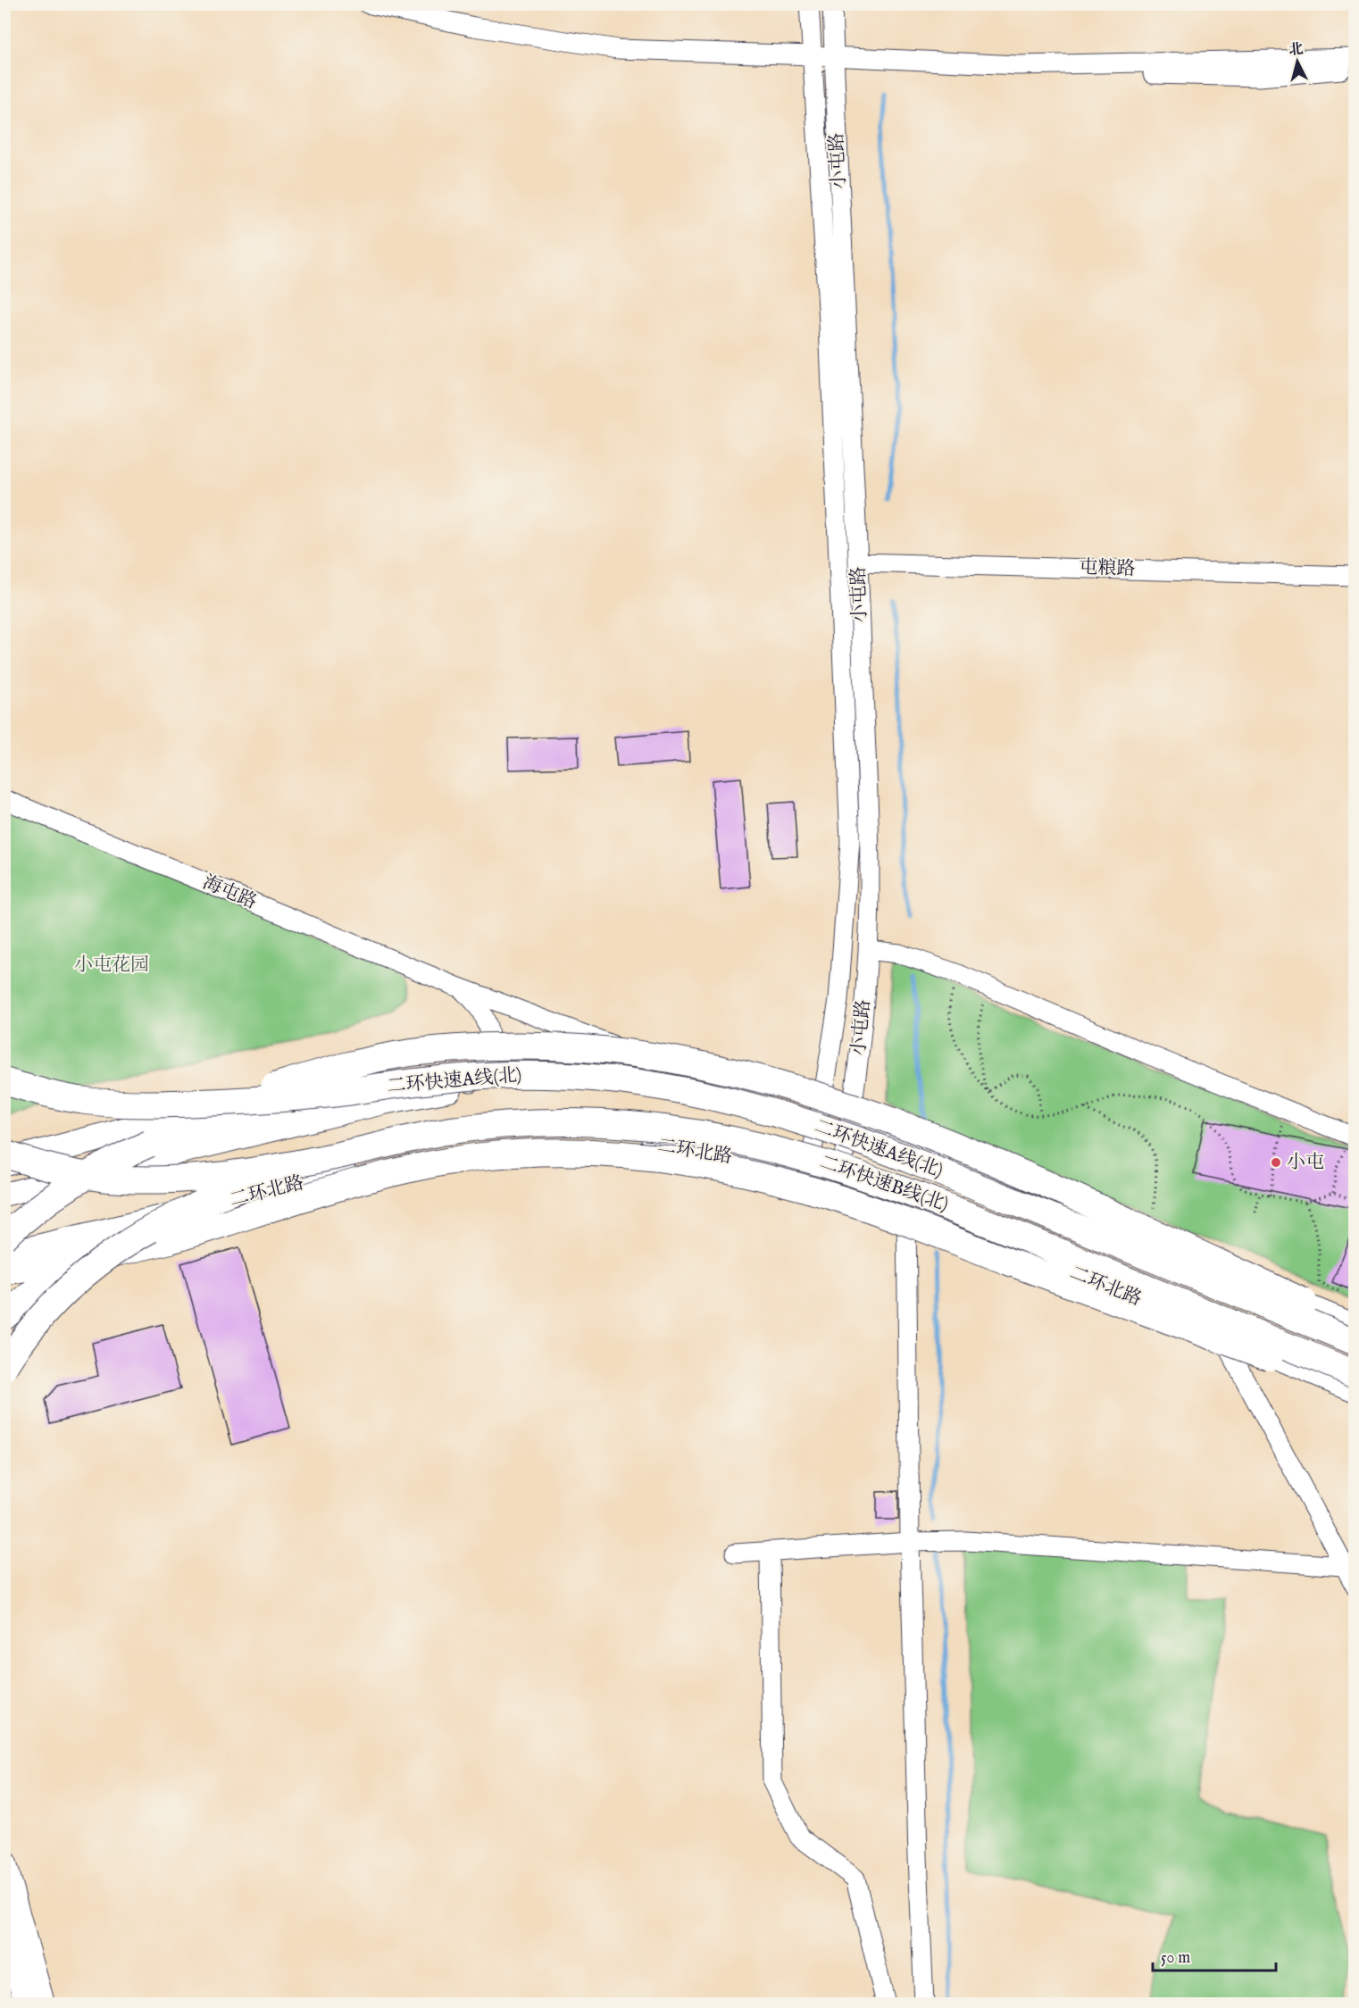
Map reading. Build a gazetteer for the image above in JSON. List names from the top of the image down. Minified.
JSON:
{"streets":{"highway":["二环快速A线(北)","二环快速B线(北)"],"main road":["二环北路"],"street":["小屯路","屯粮路","海屯路"]},"crossings":[["小屯路","屯粮路"],["小屯路","二环北路"]],"parks":["小屯花园"],"places":["小屯"],"scale_bar":"50 m","north":"top"}
